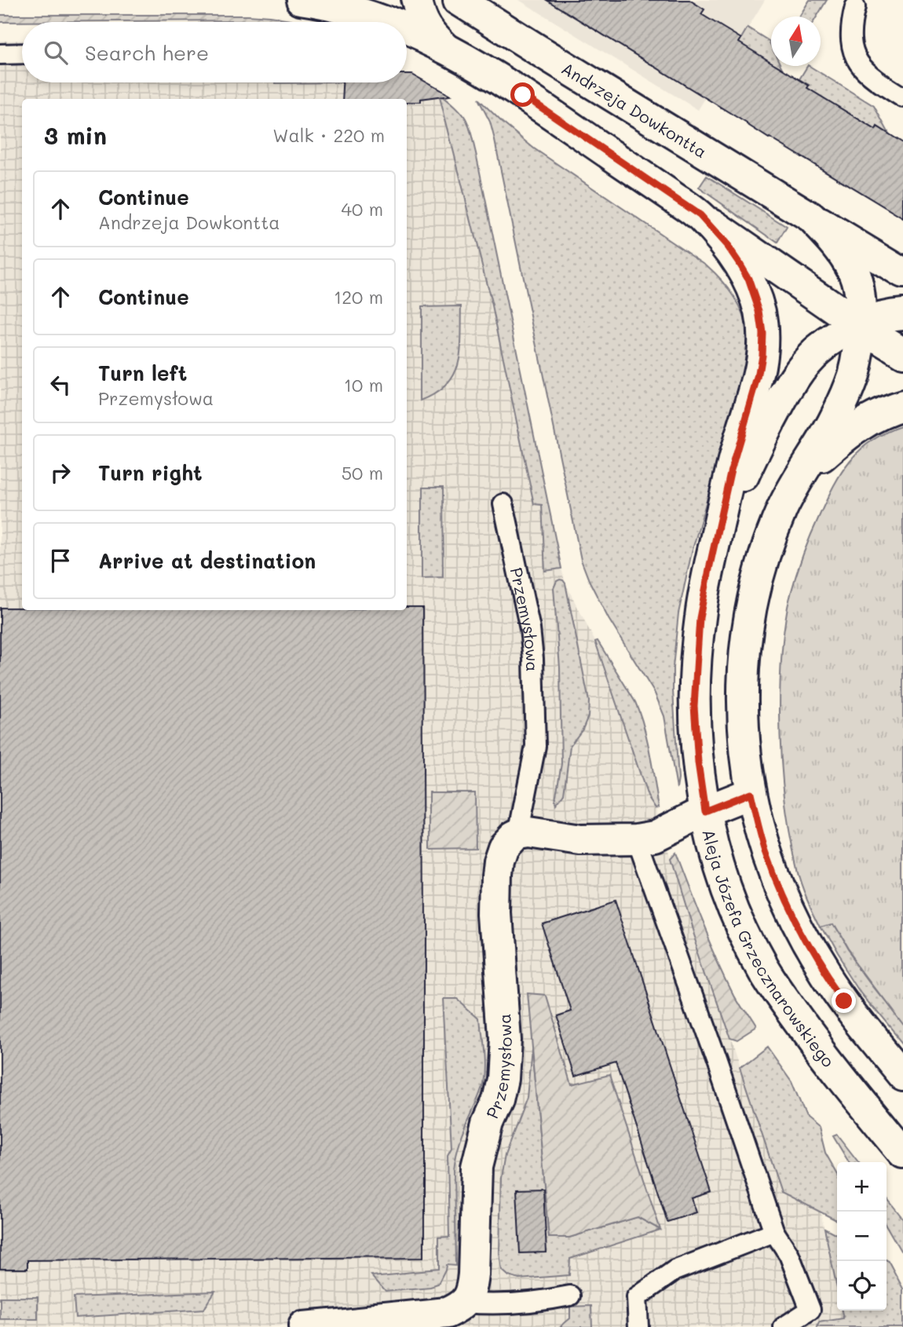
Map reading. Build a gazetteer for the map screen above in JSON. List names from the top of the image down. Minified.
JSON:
{"streets":{"main road":["Andrzeja Dowkontta","Przemysłowa","Aleja Józefa Grzecznarowskiego"]},"crossings":[["Andrzeja Dowkontta","Aleja Józefa Grzecznarowskiego"]],"north":"top","page":{"search":"Search here","heading":["3 min","Walk · 220 m"],"list":[["Continue","Andrzeja Dowkontta","40 m"],["Continue","120 m"],["Turn left","Przemysłowa","10 m"],["Turn right","50 m"],"Arrive at destination"],"map_buttons":["+","−"]}}
